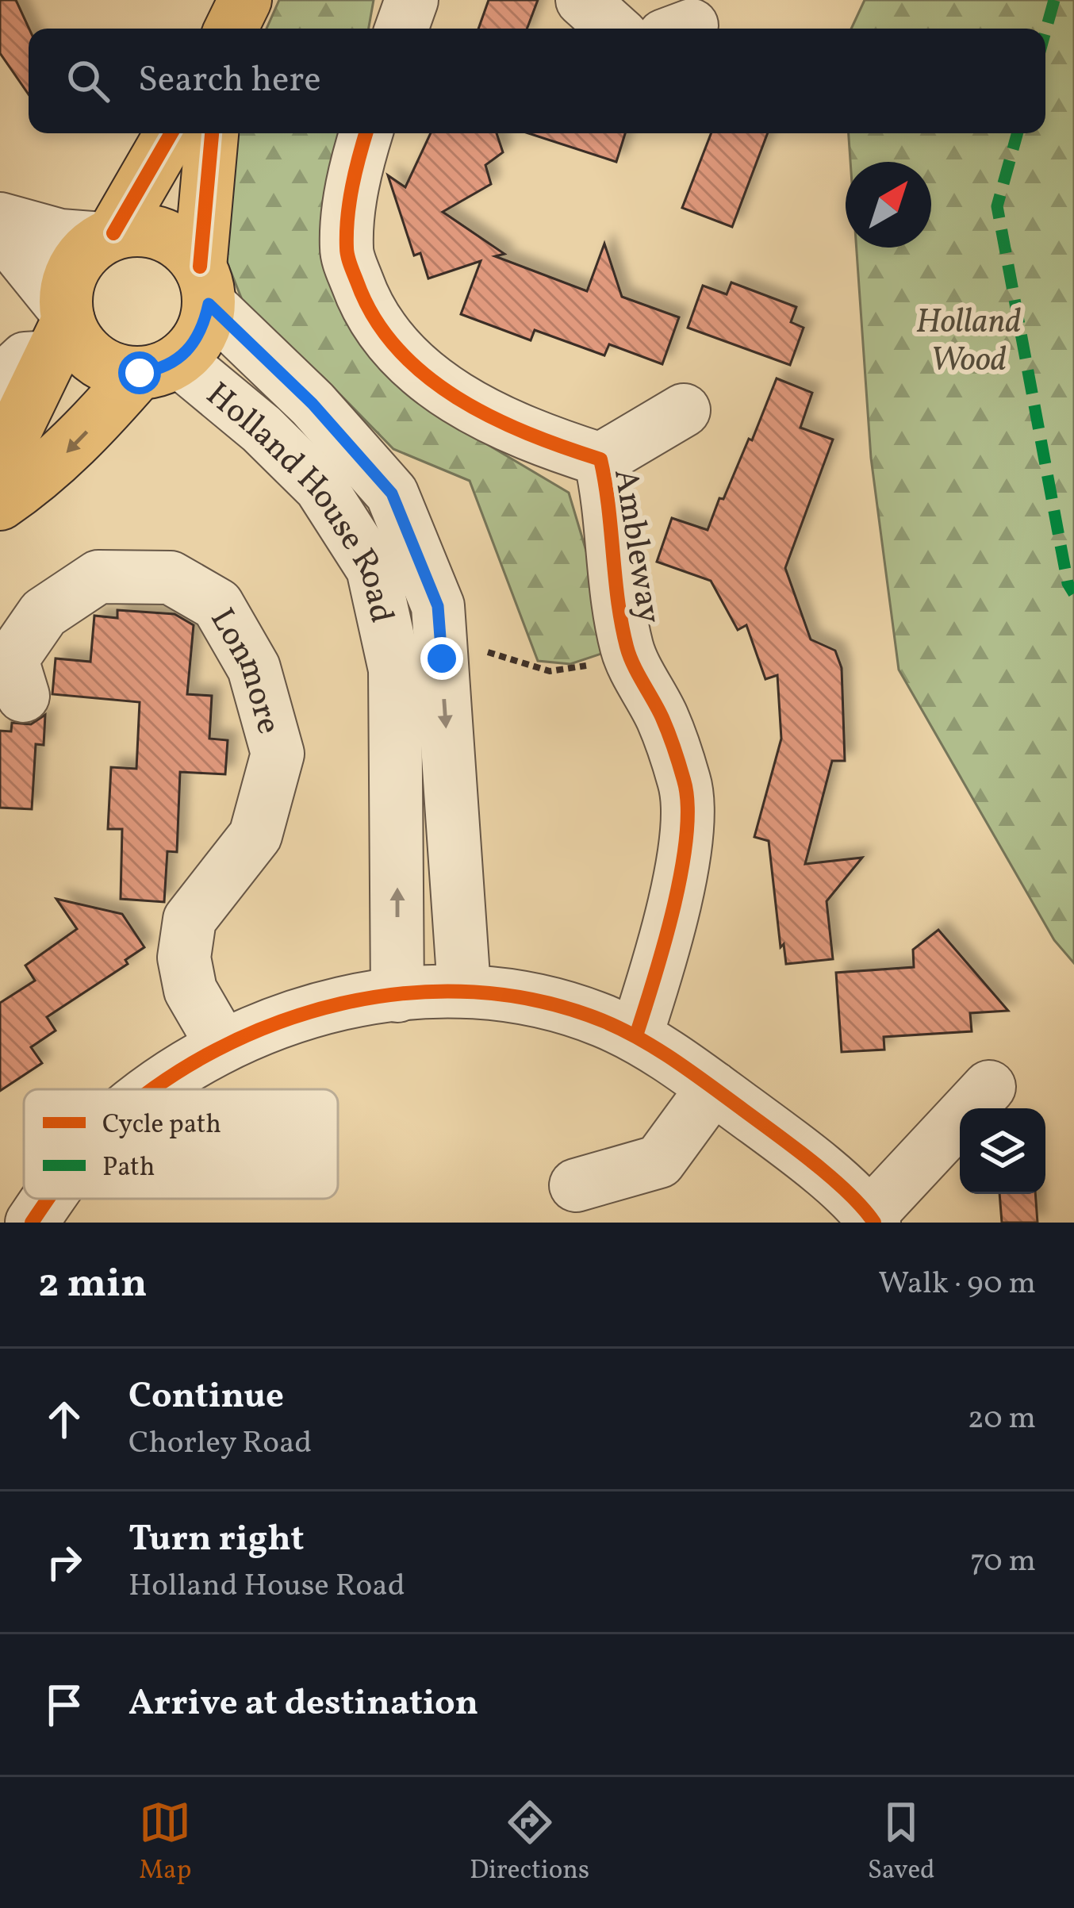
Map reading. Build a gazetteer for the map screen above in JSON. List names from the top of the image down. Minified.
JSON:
{"streets":{"street":["Holland House Road","Ambleway","Lonmore"]},"parks":["Holland Wood"],"legend":["Cycle path","Path"],"north":"top right","page":{"search":"Search here","heading":["2 min","Walk · 90 m"],"list":[["Continue","Chorley Road","20 m"],["Turn right","Holland House Road","70 m"],"Arrive at destination"],"nav":["Map","Directions","Saved"]}}
